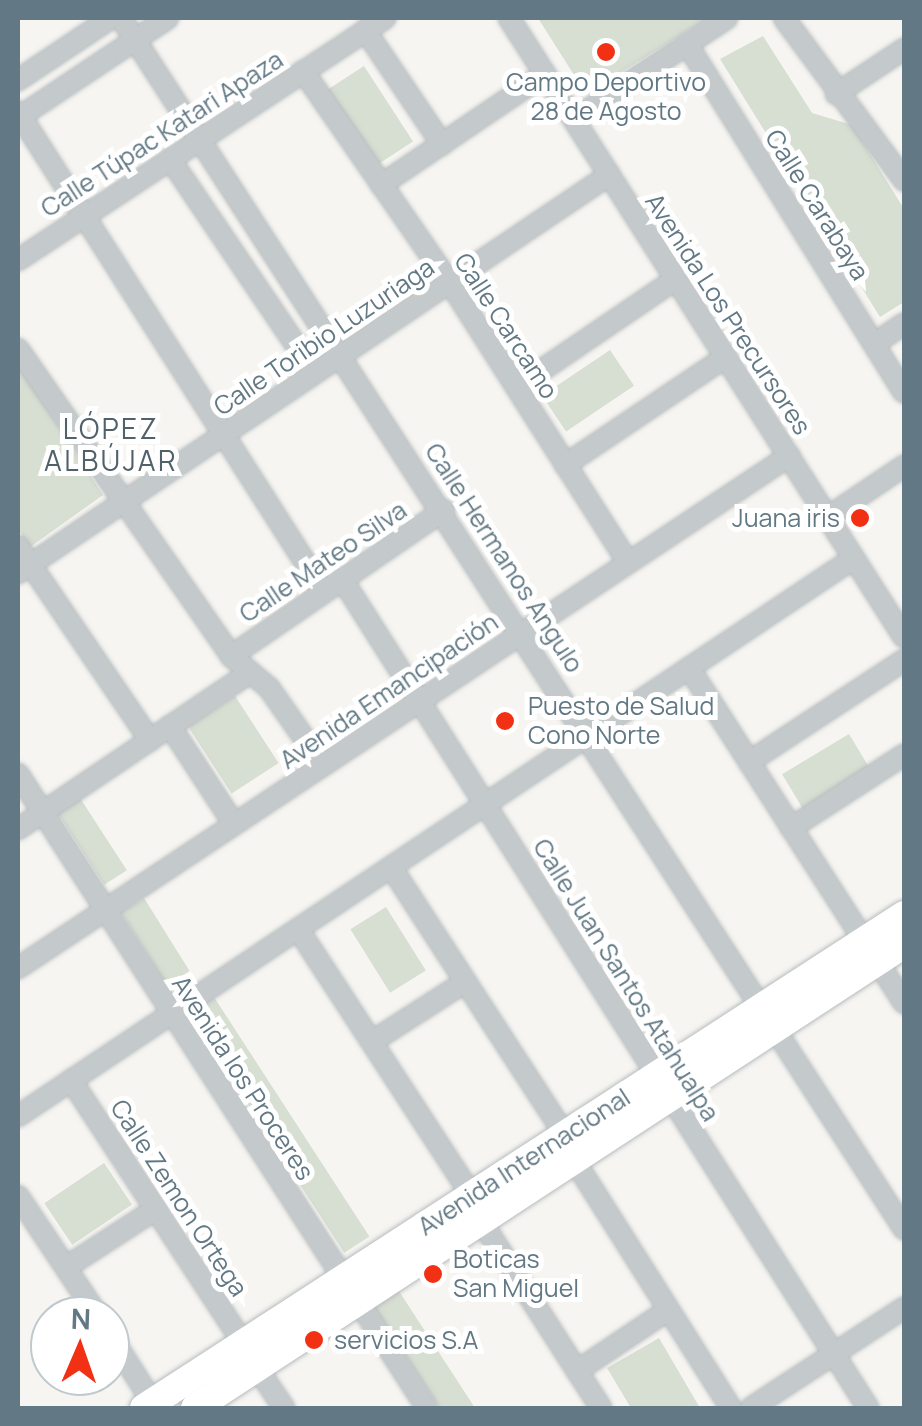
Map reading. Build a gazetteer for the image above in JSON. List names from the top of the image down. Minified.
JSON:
{"streets":{"main road":["Avenida Internacional"],"street":["Calle Túpac Katari Apaza","Calle Carabaya","Avenida Los Precursores","Calle Carcamo","Calle Toribio Luzuriaga","Calle Hermanos Angulo","Calle Mateo Silva","Avenida Emancipación","Calle Juan Santos Atahualpa","Avenida los Proceres","Calle Zemon Ortega"]},"crossings":[["Calle Túpac Katari Apaza","Calle Carcamo"],["Calle Túpac Katari Apaza","Calle Hermanos Angulo"],["Avenida Los Precursores","Calle Toribio Luzuriaga"],["Avenida Los Precursores","Avenida Emancipación"],["Calle Carcamo","Calle Toribio Luzuriaga"],["Calle Carcamo","Avenida Emancipación"],["Calle Toribio Luzuriaga","Calle Hermanos Angulo"],["Calle Hermanos Angulo","Calle Mateo Silva"],["Calle Hermanos Angulo","Avenida Emancipación"],["Calle Hermanos Angulo","Avenida Internacional"],["Calle Mateo Silva","Calle Juan Santos Atahualpa"],["Avenida Emancipación","Calle Juan Santos Atahualpa"],["Avenida Emancipación","Avenida los Proceres"],["Calle Juan Santos Atahualpa","Avenida Internacional"],["Avenida los Proceres","Avenida Internacional"],["Avenida Internacional","Calle Zemon Ortega"]],"districts":["LÓPEZ ALBÚJAR"],"places":["Campo Deportivo 28 de Agosto","Juana iris","Puesto de Salud Cono Norte","Boticas San Miguel","servicios S.A"],"north":"top"}
